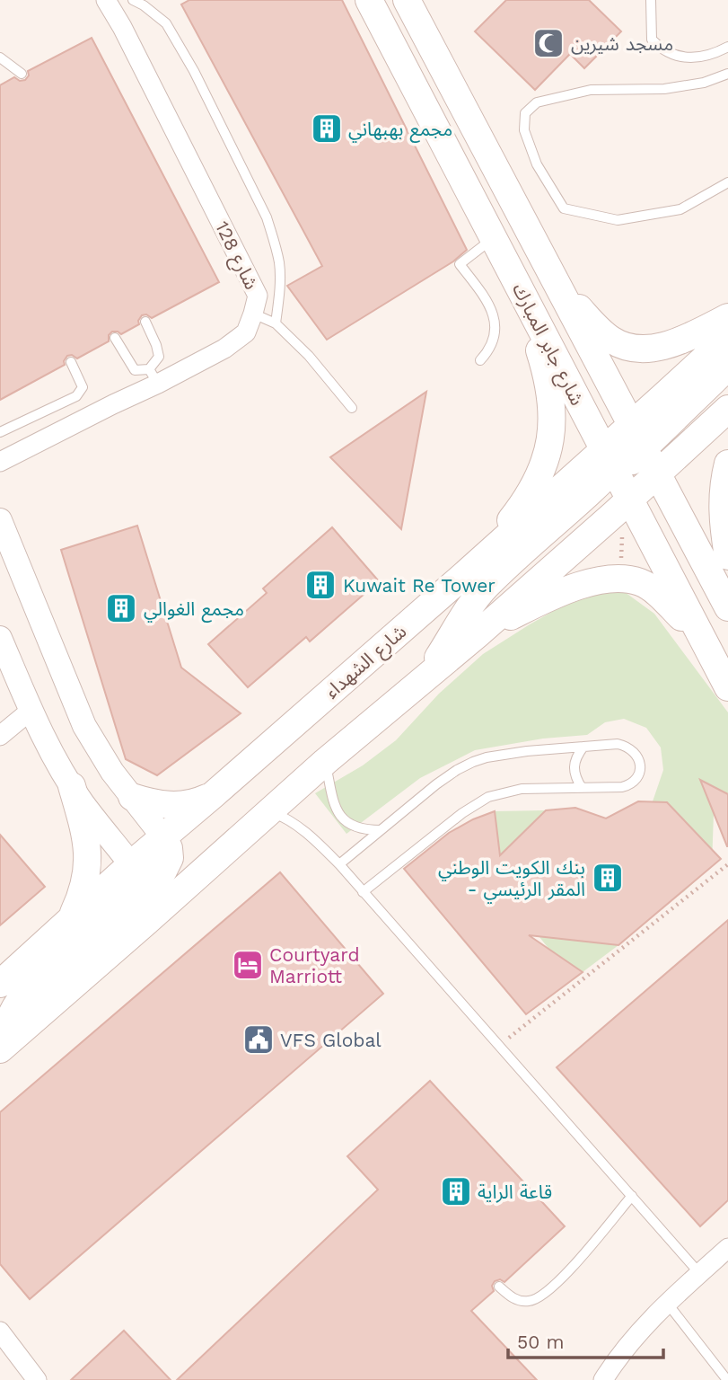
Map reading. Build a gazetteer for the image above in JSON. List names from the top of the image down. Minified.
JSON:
{"streets":{"main road":["شارع جابر المبارك","شارع الشهداء"],"street":["شارع 128"]},"crossings":[["شارع جابر المبارك","شارع الشهداء"]],"places":{"mosque":["مسجد شيرين"],"building":["مجمع بهبهاني","Kuwait Re Tower","مجمع الغوالي","بنك الكويت الوطني - المقر الرئيسي","قاعة الراية"],"hotel":["Courtyard Marriott"],"public building":["VFS Global"]},"scale_bar":"50 m"}
